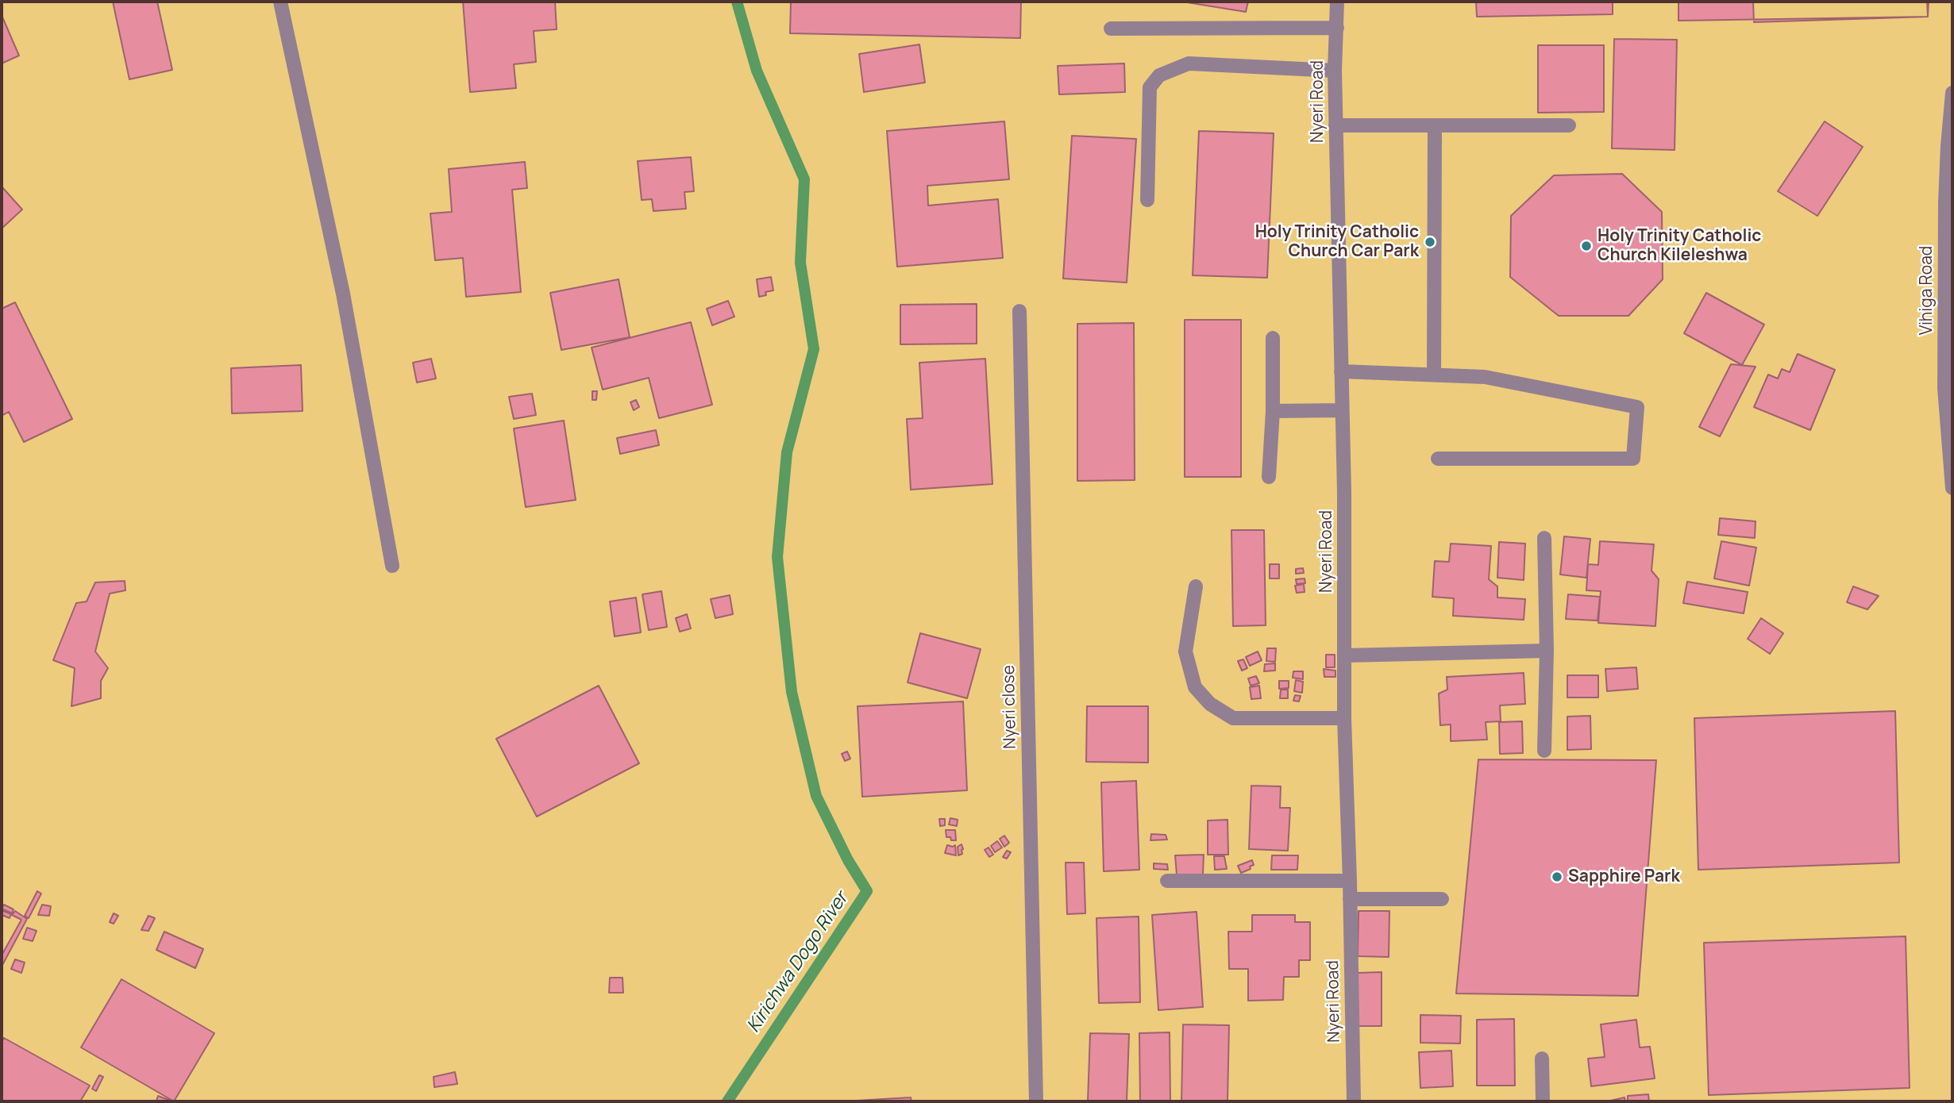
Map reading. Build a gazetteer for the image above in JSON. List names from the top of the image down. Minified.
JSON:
{"streets":{"street":["Nyeri Road","Vihiga Road","Nyeri close"]},"water":["Kirichwa Dogo River"],"places":["Holy Trinity Catholic Church Car Park","Holy Trinity Catholic Church Kileleshwa","Sapphire Park"]}
